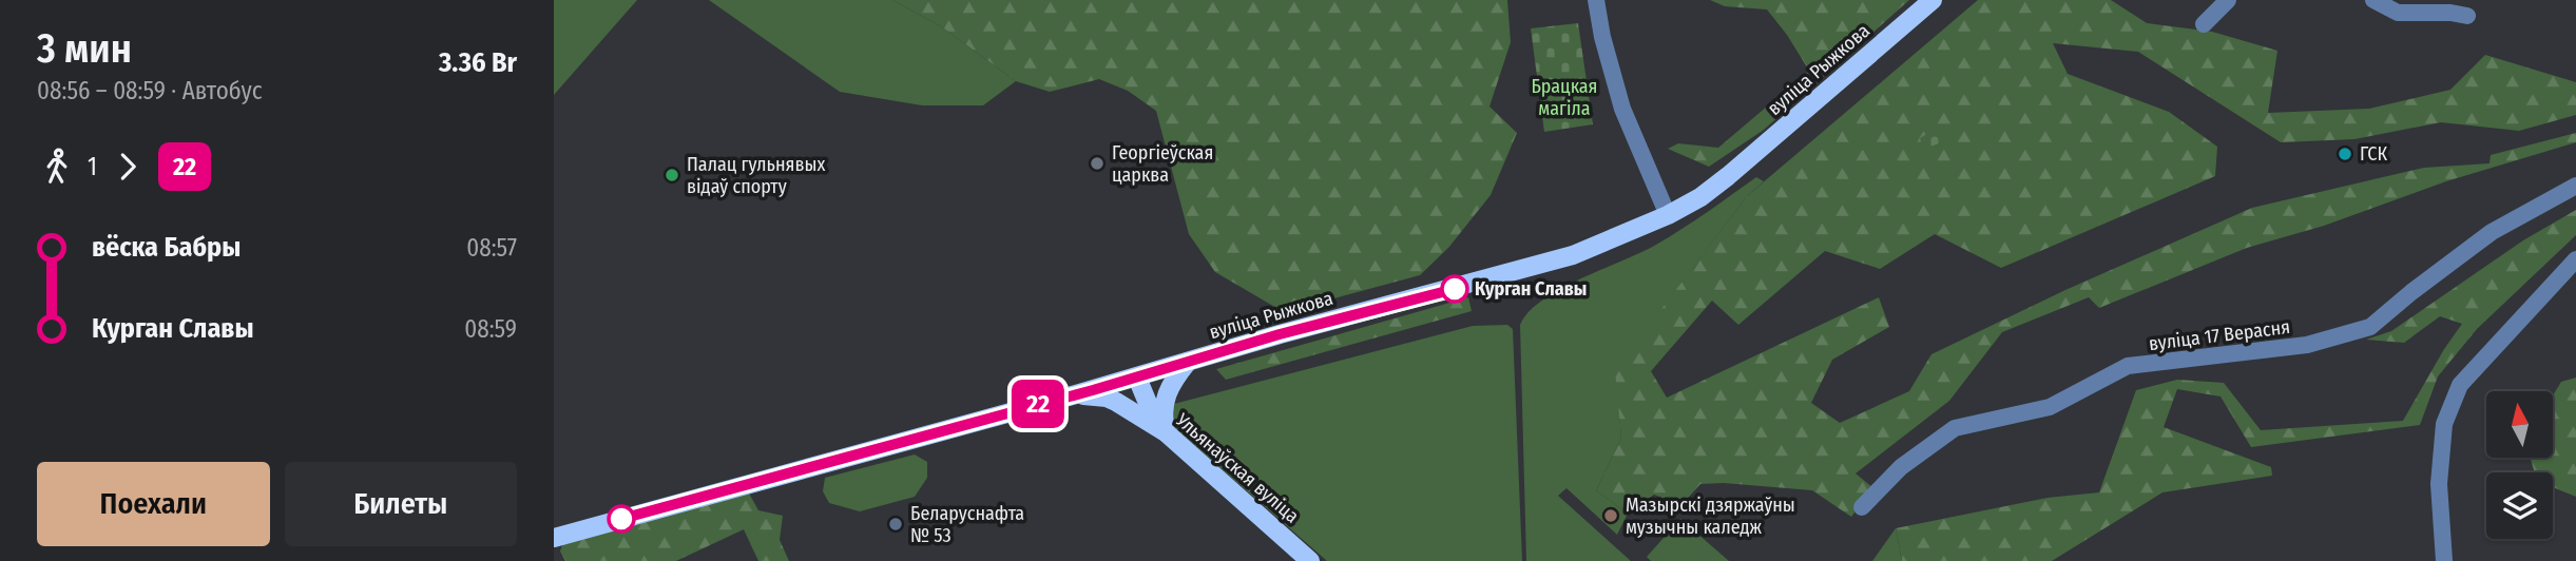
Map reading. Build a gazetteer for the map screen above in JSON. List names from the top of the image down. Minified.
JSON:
{"streets":{"main road":["вуліца Рыжкова","Ульянаўская вуліца"],"street":["вуліца 17 Верасня"]},"crossings":[["вуліца Рыжкова","Ульянаўская вуліца"]],"parks":["Брацкая магіла"],"places":["ГСК","Георгіеўская царква","Палац гульнявых відаў спорту","Курган Славы","Мазырскі дзяржаўны музычны каледж","Беларуснафта № 53"],"lines":["bus line 22"],"north":"top","page":{"heading":["3 мин","08:56 – 08:59 · Автобус","3.36 Br"],"on_map":"22","legs":["1","22"],"list":[{"name":"вёска Бабры","value":"08:57"},{"name":"Курган Славы","value":"08:59"}],"buttons":["Поехали","Билеты"]}}
